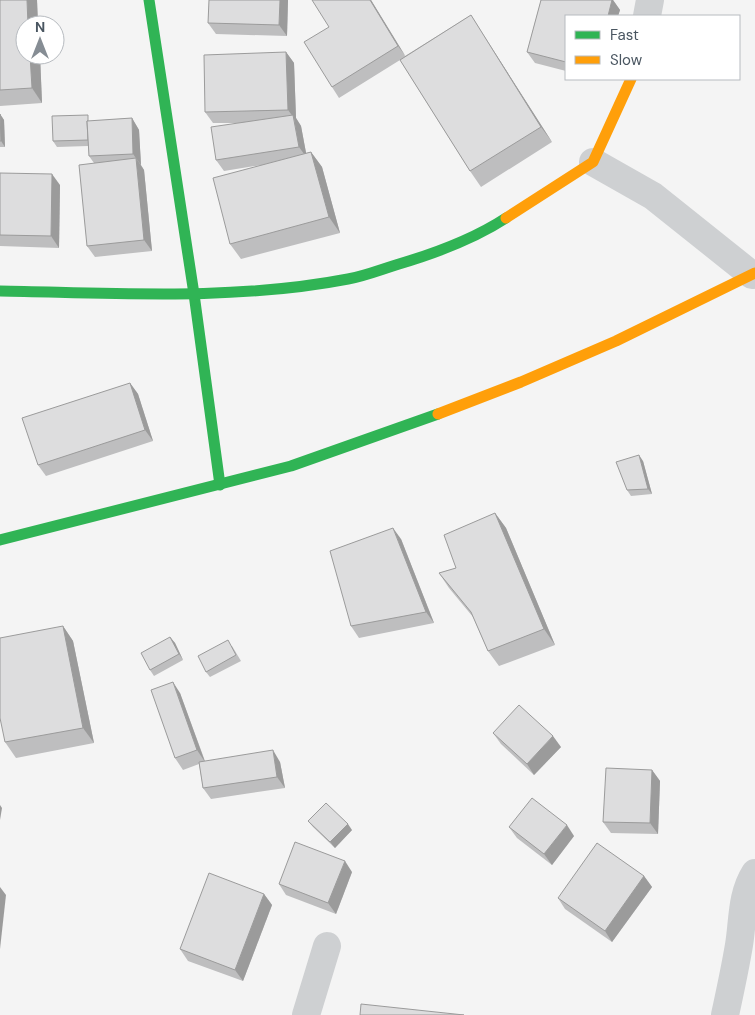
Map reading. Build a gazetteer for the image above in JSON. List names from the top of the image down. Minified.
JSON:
{"legend":["Fast","Slow"],"north":"top"}
